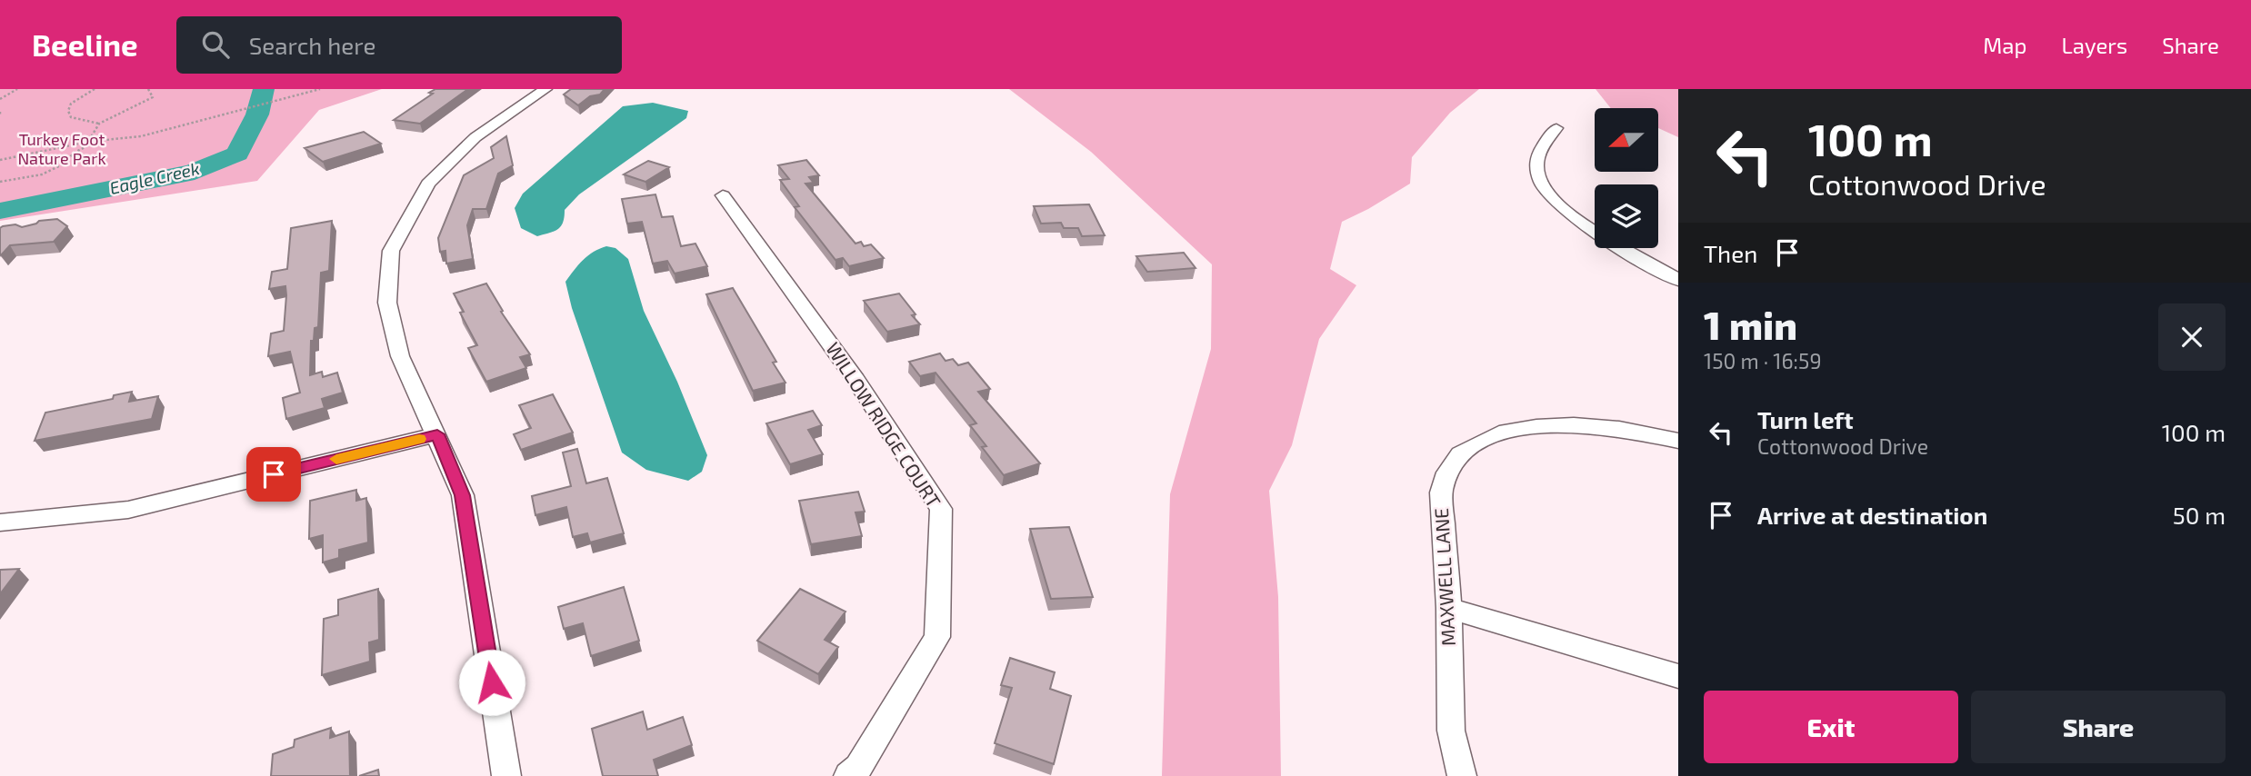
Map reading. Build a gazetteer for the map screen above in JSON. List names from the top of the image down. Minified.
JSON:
{"streets":{"street":["WILLOW RIDGE COURT","MAXWELL LANE"]},"water":["Eagle Creek"],"parks":["Turkey Foot Nature Park"],"north":"left","page":{"header":"Beeline","search":"Search here","nav":["Map","Layers","Share"],"turn":["100 m","Cottonwood Drive"],"then":"Then","heading":["1 min","150 m · 16:59"],"list":[{"name":"Turn left","note":"Cottonwood Drive","value":"100 m"},{"name":"Arrive at destination","value":"50 m"}],"buttons":["Exit","Share"]}}
